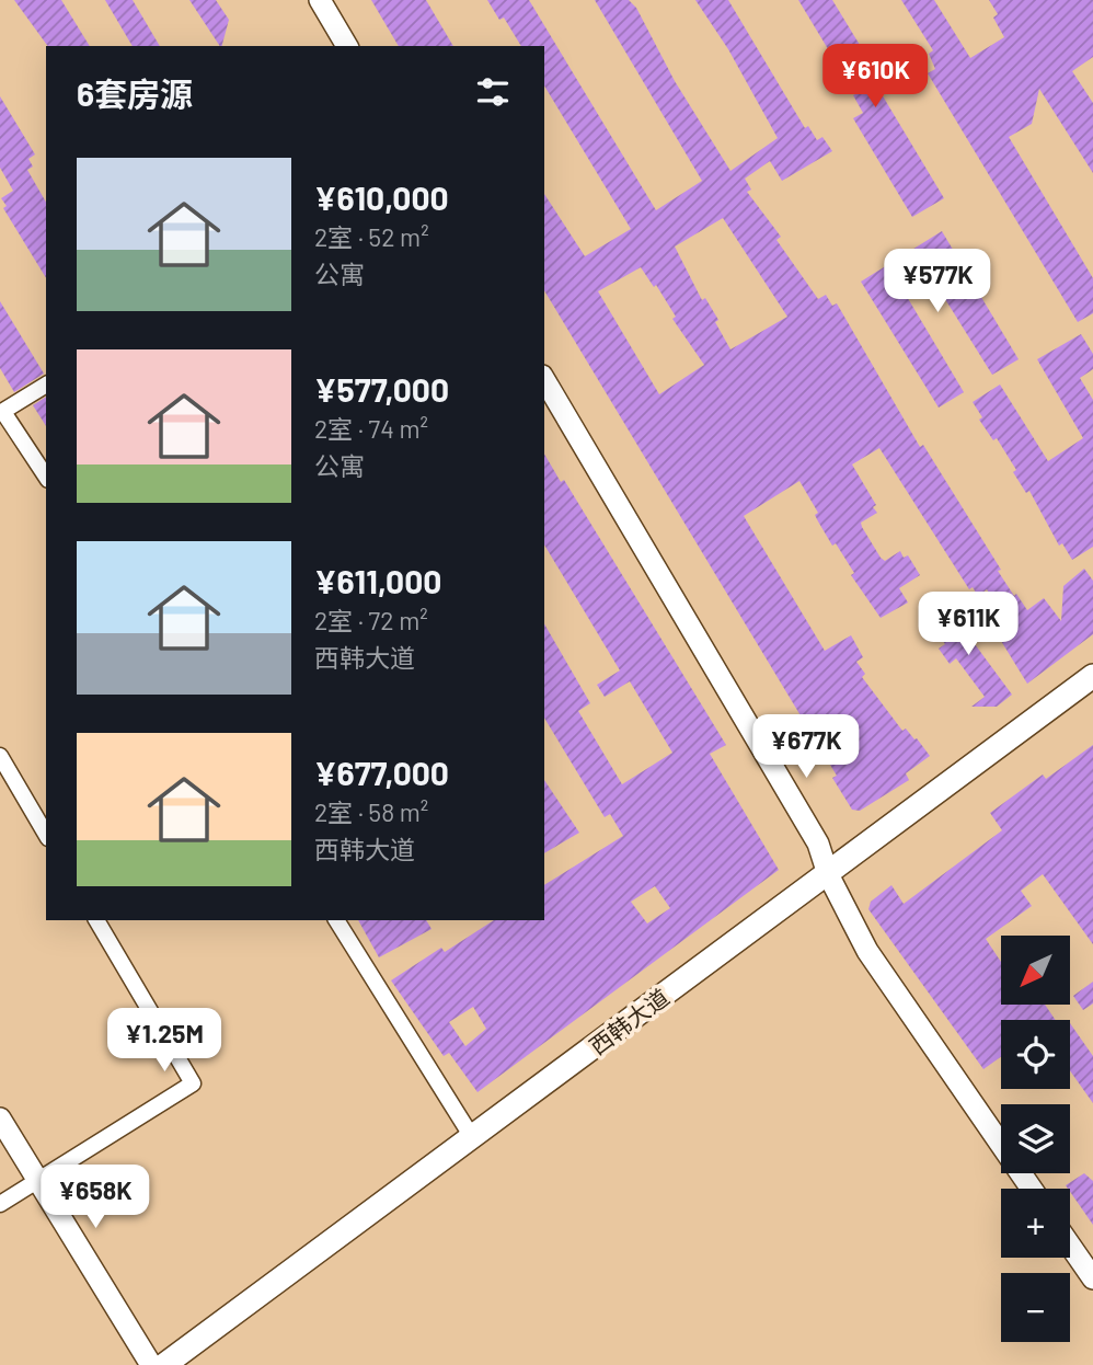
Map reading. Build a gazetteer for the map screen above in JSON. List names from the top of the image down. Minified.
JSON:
{"streets":{"main road":["西韩大道"]},"north":"bottom left","page":{"price":["¥610K","¥577K","¥611K","¥677K","¥1.25M","¥658K"],"heading":"6套房源","list":[{"name":"¥610,000","note":"2室 · 52 m² · 公寓"},{"name":"¥577,000","note":"2室 · 74 m² · 公寓"},{"name":"¥611,000","note":"2室 · 72 m² · 西韩大道"},{"name":"¥677,000","note":"2室 · 58 m² · 西韩大道"}],"map_buttons":["+","−"]}}
